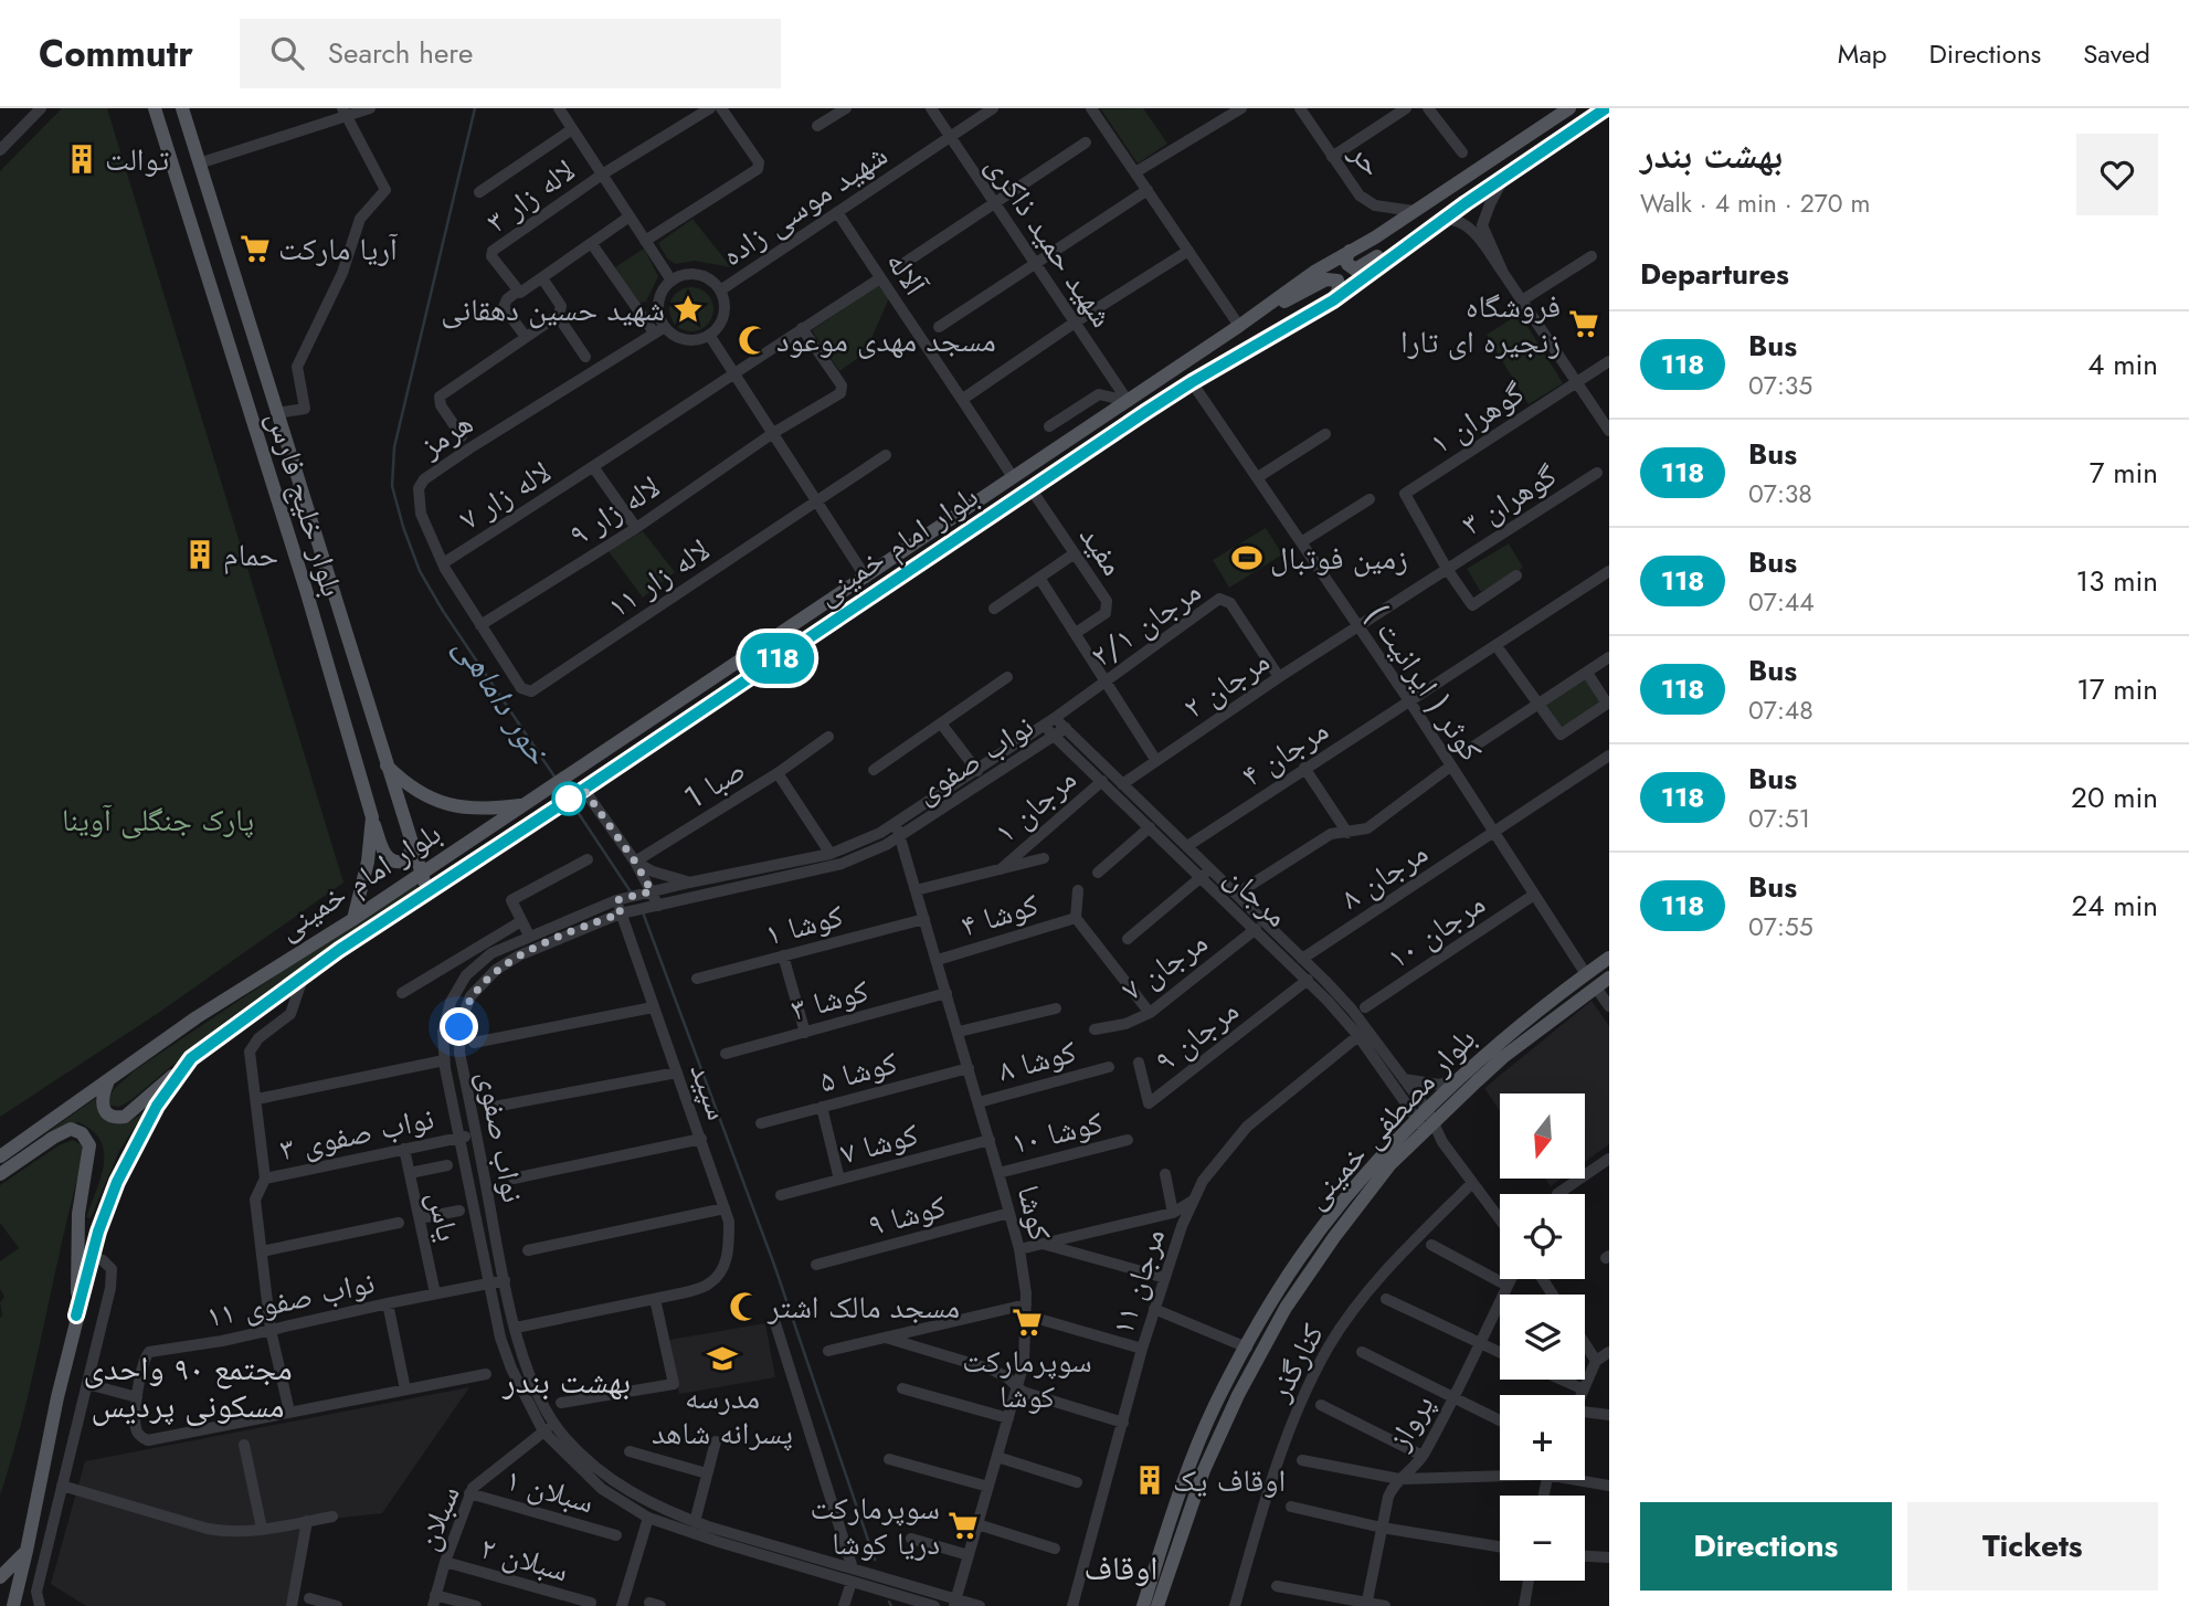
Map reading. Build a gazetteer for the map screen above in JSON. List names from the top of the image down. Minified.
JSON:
{"streets":{"main road":["بلوار خلیج فارس","بلوار امام خمینی","بلوار مصطفی خمینی"],"street":["حر","لاله زار ۳","شهید موسی زاده","شهید حمید ذاکری","آلاله","گوهران ۱","هرمز","لاله زار ۷","گوهران ۳","لاله زار ۹","مفید","لاله زار ۱۱","مرجان ۲/۱","کوثر ( ایرانیت )","مرجان ۲","مرجان ۴","نواب صفوی","صبا 1","مرجان ۱","مرجان ۸","مرجان","کوشا ۴","کوشا ۱","مرجان ۱۰","مرجان ۷","کوشا ۳","مرجان ۹","کوشا ۸","کوشا ۵","سپید","کوشا ۱۰","نواب صفوی ۳","کوشا ۷","کوشا","کوشا ۹","یاس","مرجان ۱۱","نواب صفوی ۱۱","کنارگذر","پرواز","سبلان ۱","سبلان","سبلان ۲"]},"crossings":[["حر","بلوار امام خمینی"],["شهید موسی زاده","شهید حمید ذاکری"],["شهید موسی زاده","آلاله"],["شهید موسی زاده","هرمز"],["شهید حمید ذاکری","بلوار امام خمینی"],["آلاله","لاله زار ۷"],["آلاله","بلوار امام خمینی"],["گوهران ۱","گوهران ۳"],["هرمز","لاله زار ۷"],["هرمز","لاله زار ۹"],["هرمز","لاله زار ۱۱"],["لاله زار ۷","لاله زار ۹"],["گوهران ۳","کوثر ( ایرانیت )"],["گوهران ۳","مرجان ۲"],["بلوار خلیج فارس","بلوار امام خمینی"],["بلوار امام خمینی","مفید"],["بلوار امام خمینی","کوثر ( ایرانیت )"],["مرجان ۲/۱","مرجان ۲"],["مرجان ۲/۱","نواب صفوی"],["مرجان ۲/۱","مرجان"],["کوثر ( ایرانیت )","مرجان ۲"],["کوثر ( ایرانیت )","مرجان ۴"],["کوثر ( ایرانیت )","مرجان ۸"],["کوثر ( ایرانیت )","مرجان ۱۰"],["کوثر ( ایرانیت )","بلوار مصطفی خمینی"],["مرجان ۲","مرجان"],["مرجان ۴","مرجان"],["نواب صفوی","صبا 1"],["نواب صفوی","مرجان"],["نواب صفوی","سپید"],["نواب صفوی","نواب صفوی ۳"],["نواب صفوی","کوشا"],["نواب صفوی","نواب صفوی ۱۱"],["نواب صفوی","سبلان"],["مرجان ۱","مرجان"],["مرجان ۸","مرجان"],["مرجان","مرجان ۷"],["مرجان","مرجان ۹"],["مرجان","بلوار مصطفی خمینی"],["مرجان","مرجان ۱۱"],["کوشا ۴","کوشا"],["کوشا ۱","کوشا"],["کوشا ۳","کوشا"],["کوشا ۸","کوشا"],["کوشا ۵","کوشا"],["کوشا ۱۰","کوشا"],["نواب صفوی ۳","یاس"],["کوشا ۷","کوشا"],["کوشا","کوشا ۹"],["یاس","نواب صفوی ۱۱"],["سبلان ۱","سبلان"],["سبلان","سبلان ۲"]],"districts":["مجتمع ٩٠ واحدی مسکونی پردیس","بهشت بندر","اوقاف"],"water":["خور داماهی"],"parks":["پارک جنگلی آوینا"],"places":{"building":["توالت","حمام","اوقاف یک"],"supermarket":["آریا مارکت","فروشگاه زنجیره ای تارا","سوپرمارکت کوشا","سوپرمارکت دریا کوشا"],"place":["شهید حسین دهقانی"],"mosque":["مسجد مهدی موعود","مسجد مالک اشتر"],"sports":["زمین فوتبال"],"school or university":["مدرسه پسرانه شاهد"]},"lines":["bus line 118"],"north":"bottom","page":{"header":"Commutr","search":"Search here","nav":["Map","Directions","Saved"],"on_map":"118","heading":[["بهشت بندر","Walk · 4 min · 270 m"],"Departures"],"list":[{"mark":"118","name":"Bus","note":"07:35","value":"4 min"},{"mark":"118","name":"Bus","note":"07:38","value":"7 min"},{"mark":"118","name":"Bus","note":"07:44","value":"13 min"},{"mark":"118","name":"Bus","note":"07:48","value":"17 min"},{"mark":"118","name":"Bus","note":"07:51","value":"20 min"},{"mark":"118","name":"Bus","note":"07:55","value":"24 min"}],"map_buttons":["+","−"],"buttons":["Directions","Tickets"]}}
